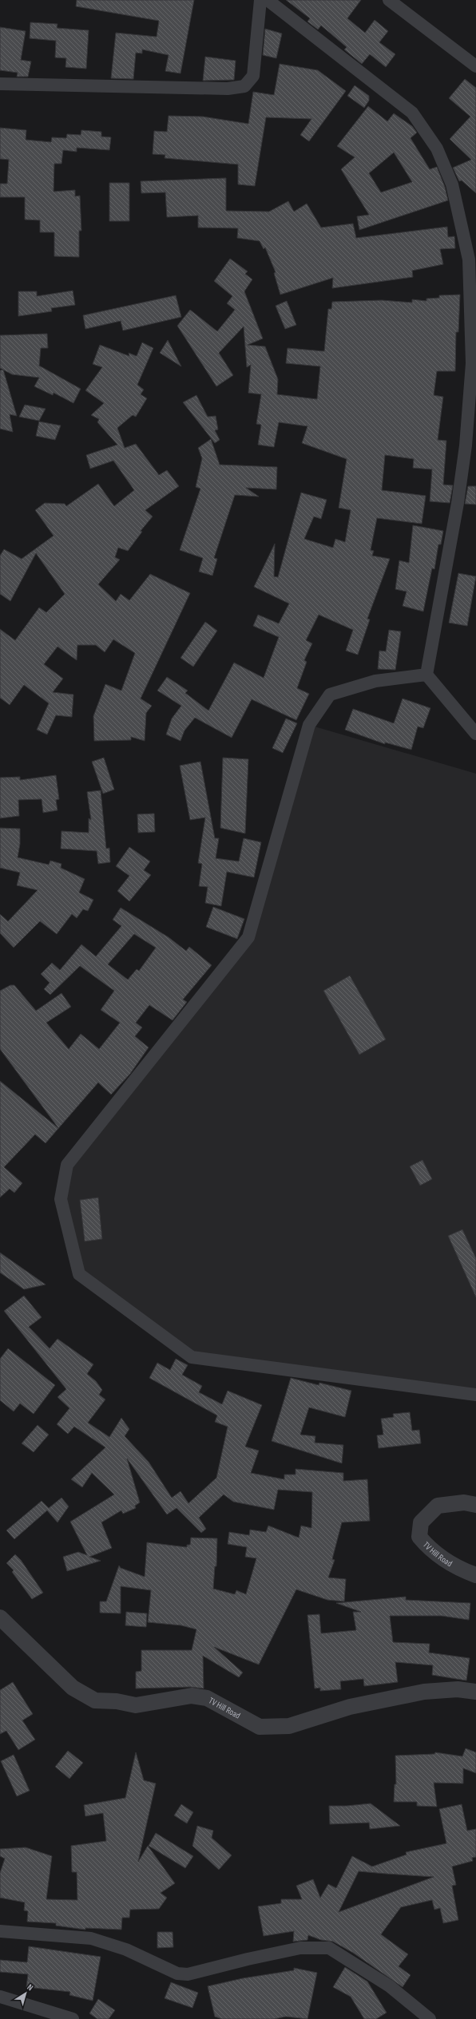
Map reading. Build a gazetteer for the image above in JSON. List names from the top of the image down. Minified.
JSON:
{"streets":{"street":["TV Hill Road"]},"north":"top right"}
